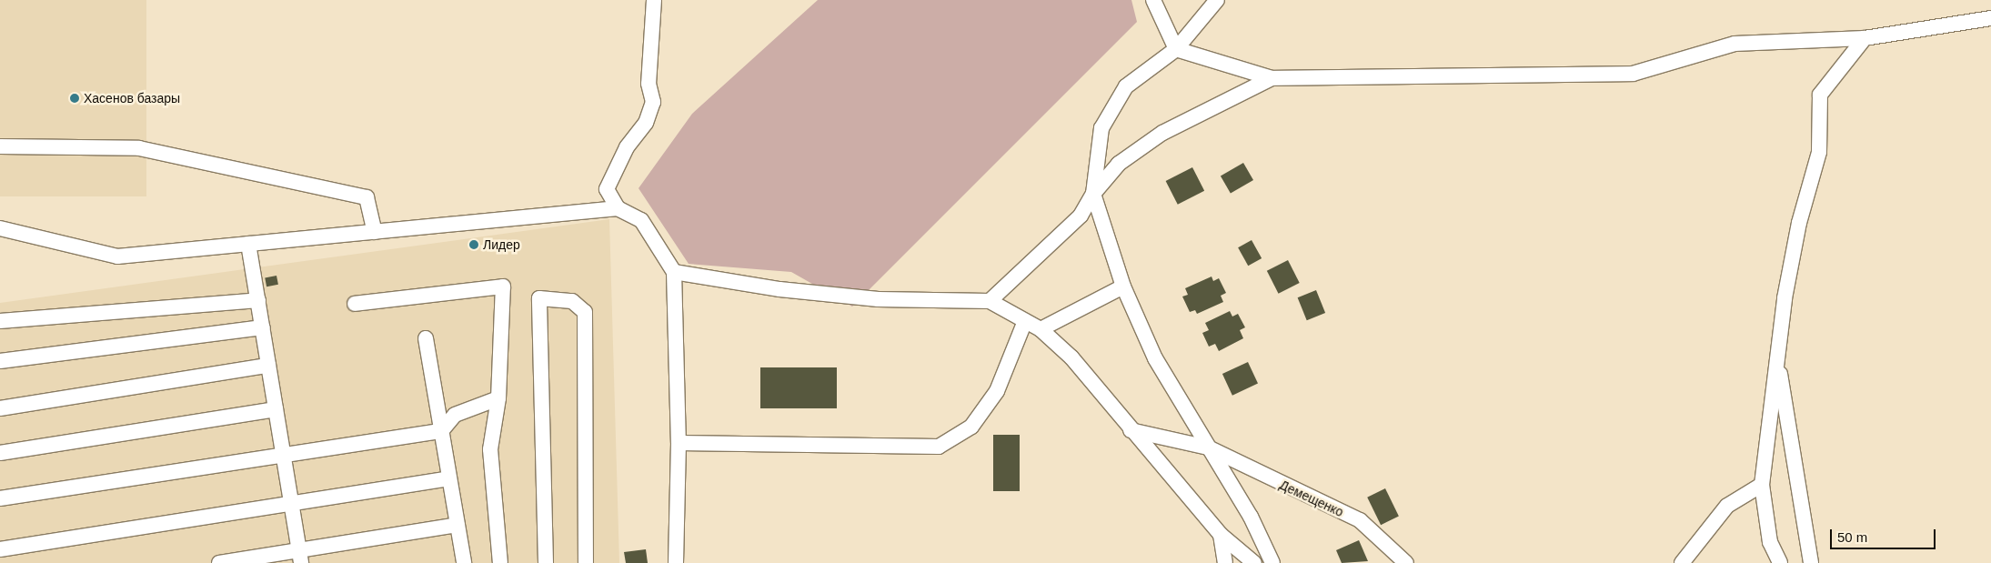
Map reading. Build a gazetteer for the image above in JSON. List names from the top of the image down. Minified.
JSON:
{"streets":{"street":["Демещенко"]},"places":["Хасенов базары","Лидер"],"scale_bar":"50 m"}
